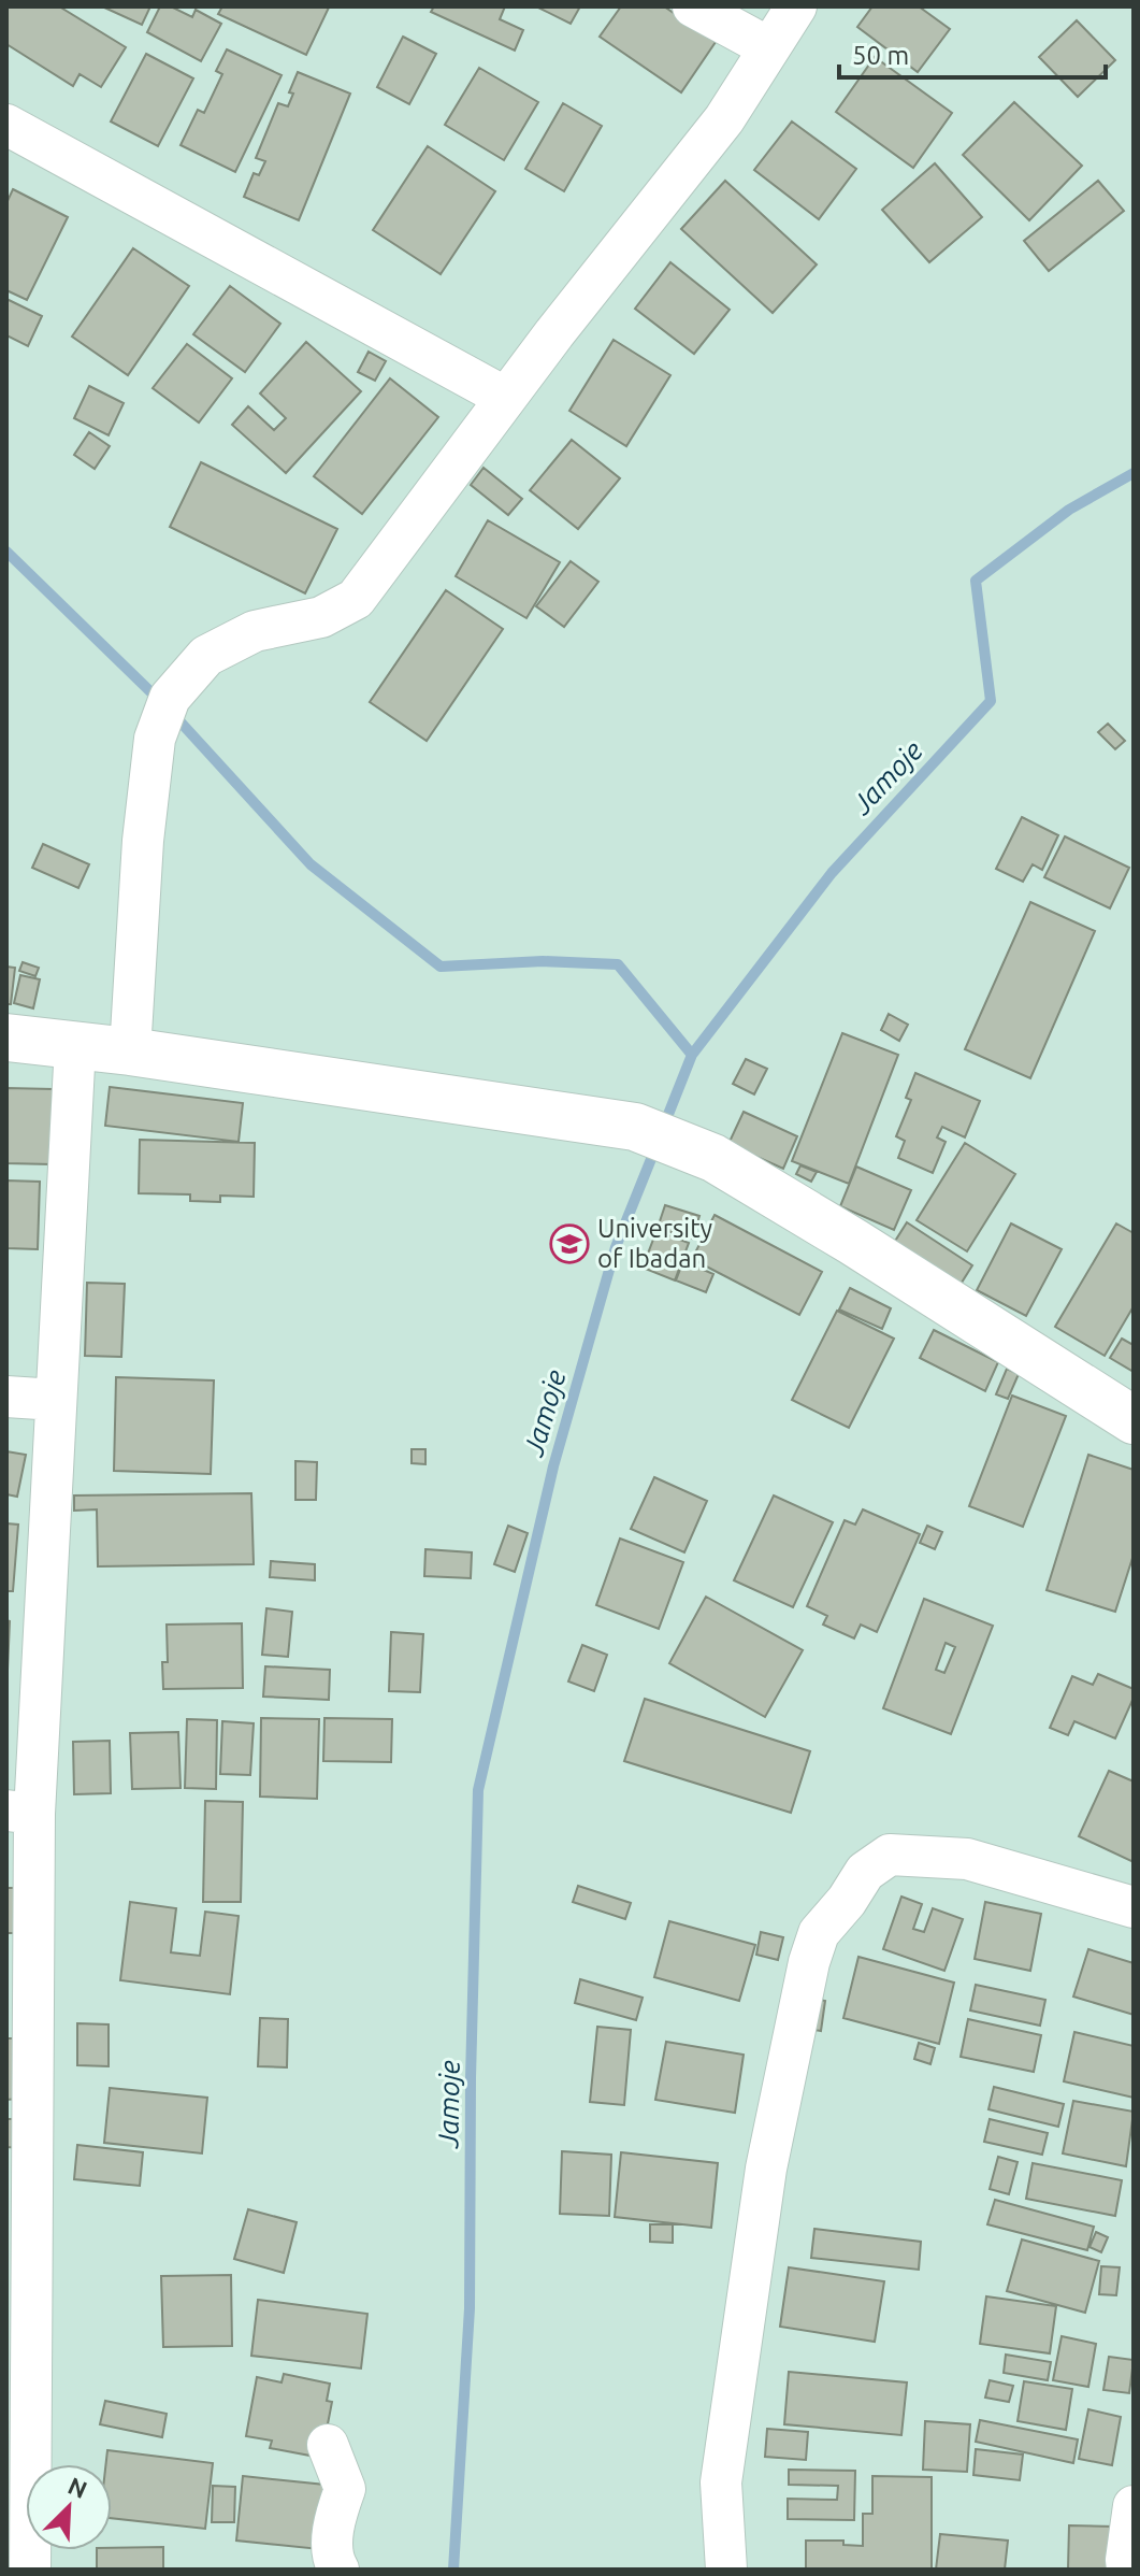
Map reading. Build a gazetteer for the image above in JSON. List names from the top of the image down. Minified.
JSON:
{"water":["Jamoje"],"places":{"school or university":["University of Ibadan"]},"scale_bar":"50 m","north":"top right"}
